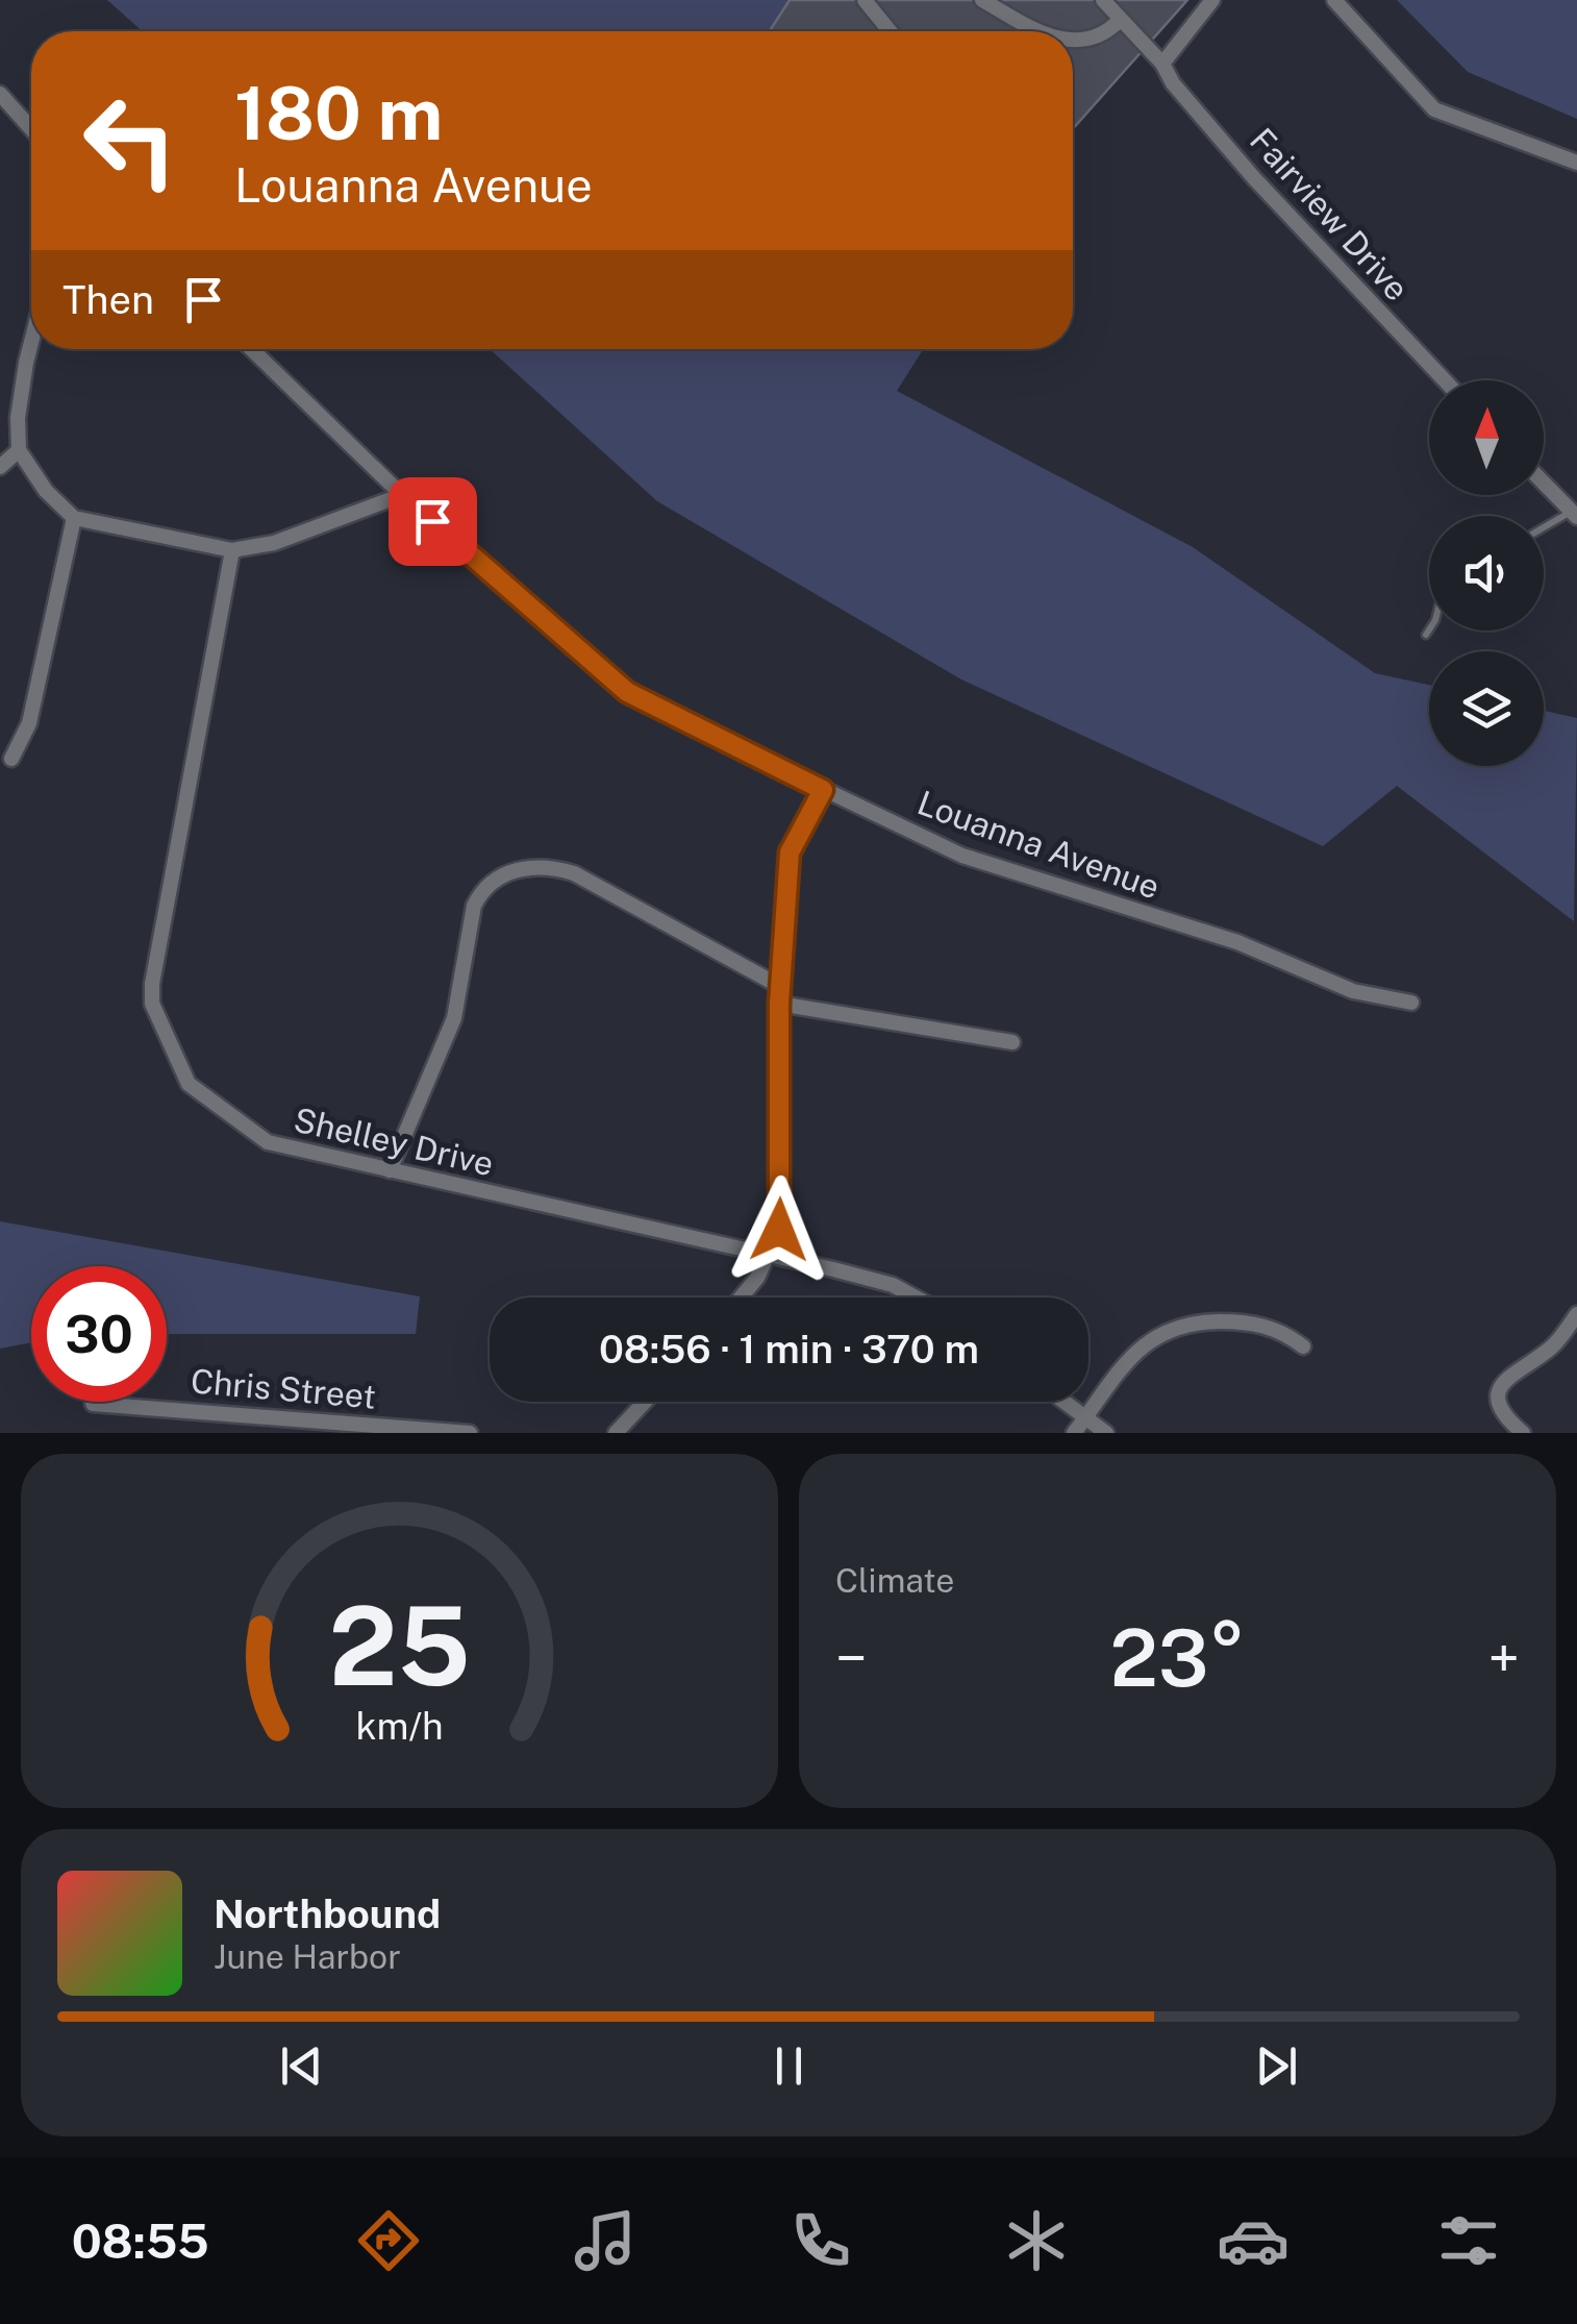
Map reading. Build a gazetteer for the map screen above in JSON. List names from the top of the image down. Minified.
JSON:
{"streets":{"street":["Fairview Drive","Louanna Avenue","Shelley Drive","Chris Street"]},"north":"top","page":{"turn":["180 m","Louanna Avenue"],"then":"Then","limit":"30","trip":"08:56 · 1 min · 370 m","tile":"Climate","heat":["−","23°","+"],"song":["Northbound","June Harbor"],"tabs":"08:55","gauge":["25","km/h"]}}
